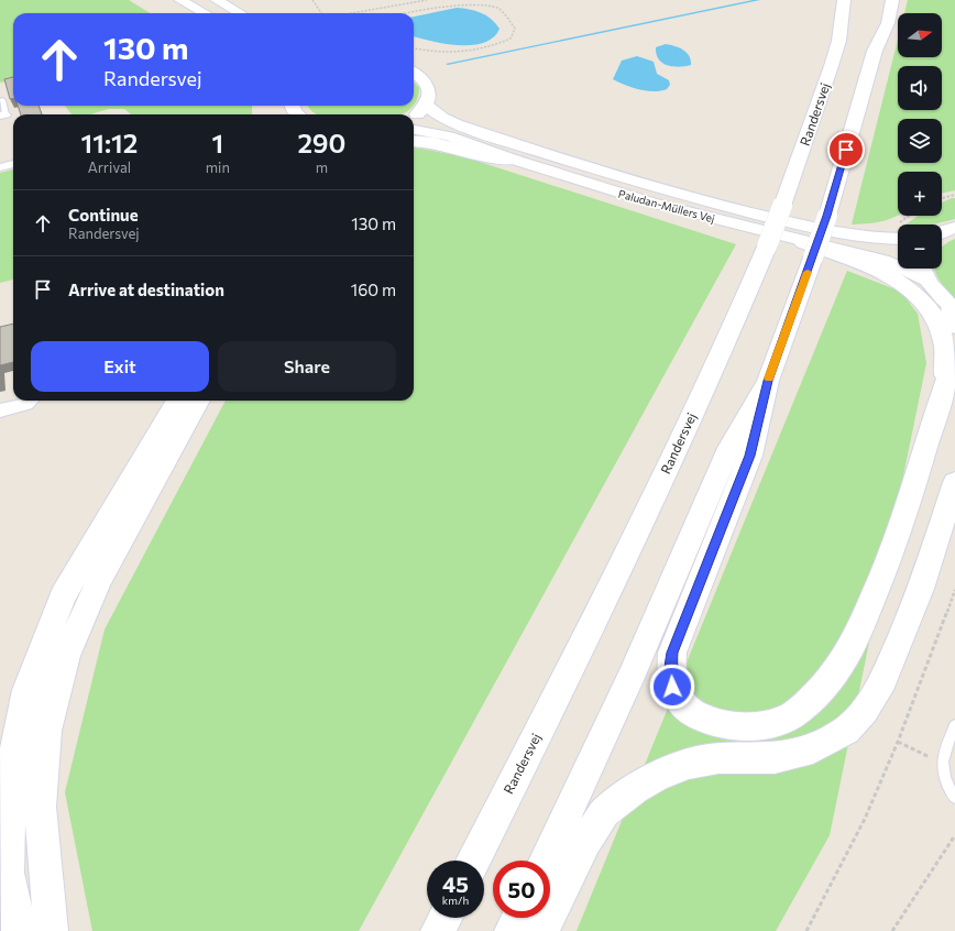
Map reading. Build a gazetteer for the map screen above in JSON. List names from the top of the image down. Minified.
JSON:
{"streets":{"main road":["Randersvej"],"street":["Paludan-Müllers Vej"]},"north":"right","page":{"map_buttons":["+","−"],"turn":["130 m","Randersvej"],"eta":["11:12","Arrival","1","min","290","m"],"list":[{"name":"Continue","note":"Randersvej","value":"130 m"},{"name":"Arrive at destination","value":"160 m"}],"buttons":["Exit","Share"],"speed":"45 km/h","limit":"50"}}
